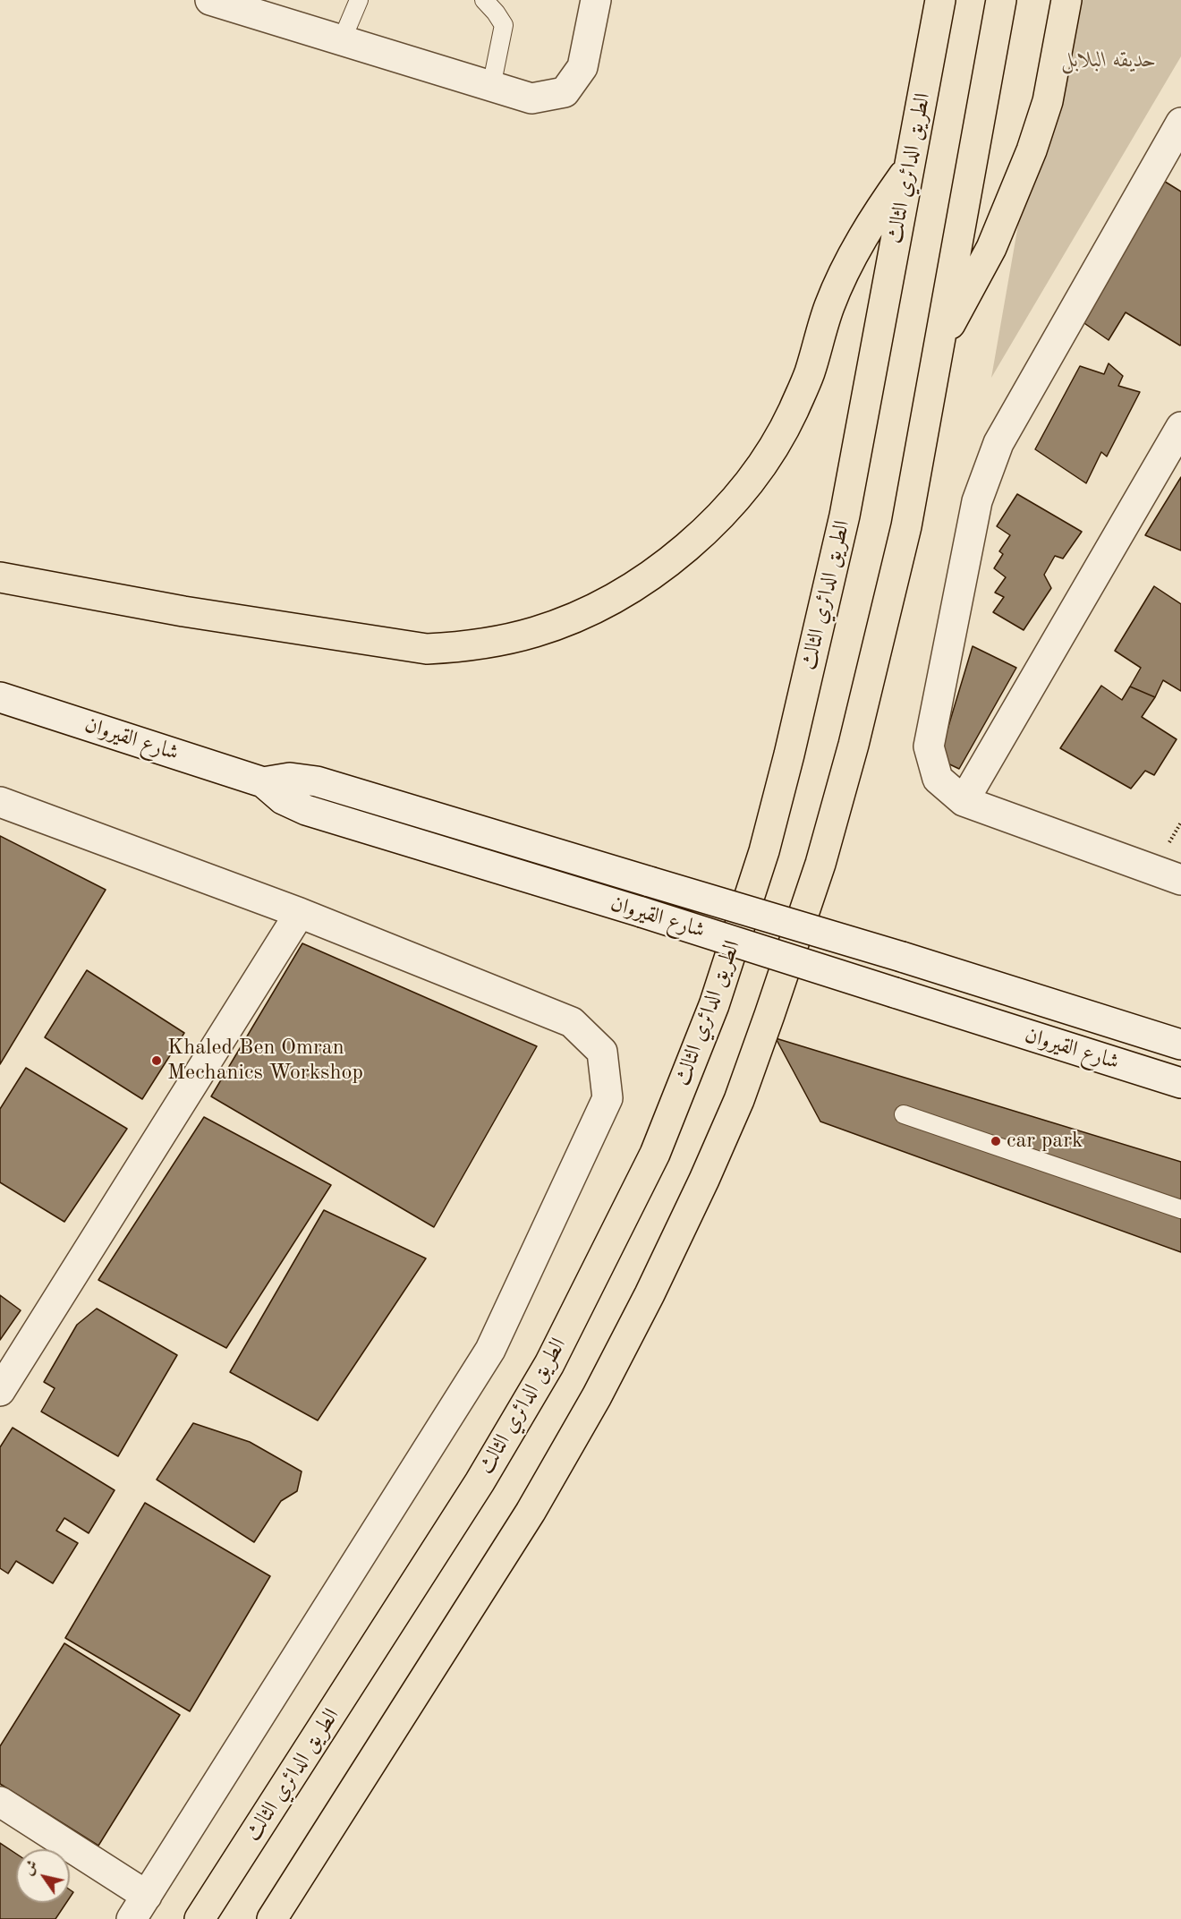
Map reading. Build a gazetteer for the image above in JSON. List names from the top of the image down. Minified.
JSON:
{"streets":{"highway":["الطريق الدائري الثالث"],"street":["شارع القيروان"]},"parks":["حديقه البلابل"],"places":["Khaled Ben Omran Mechanics Workshop","car park"],"north":"top left"}
